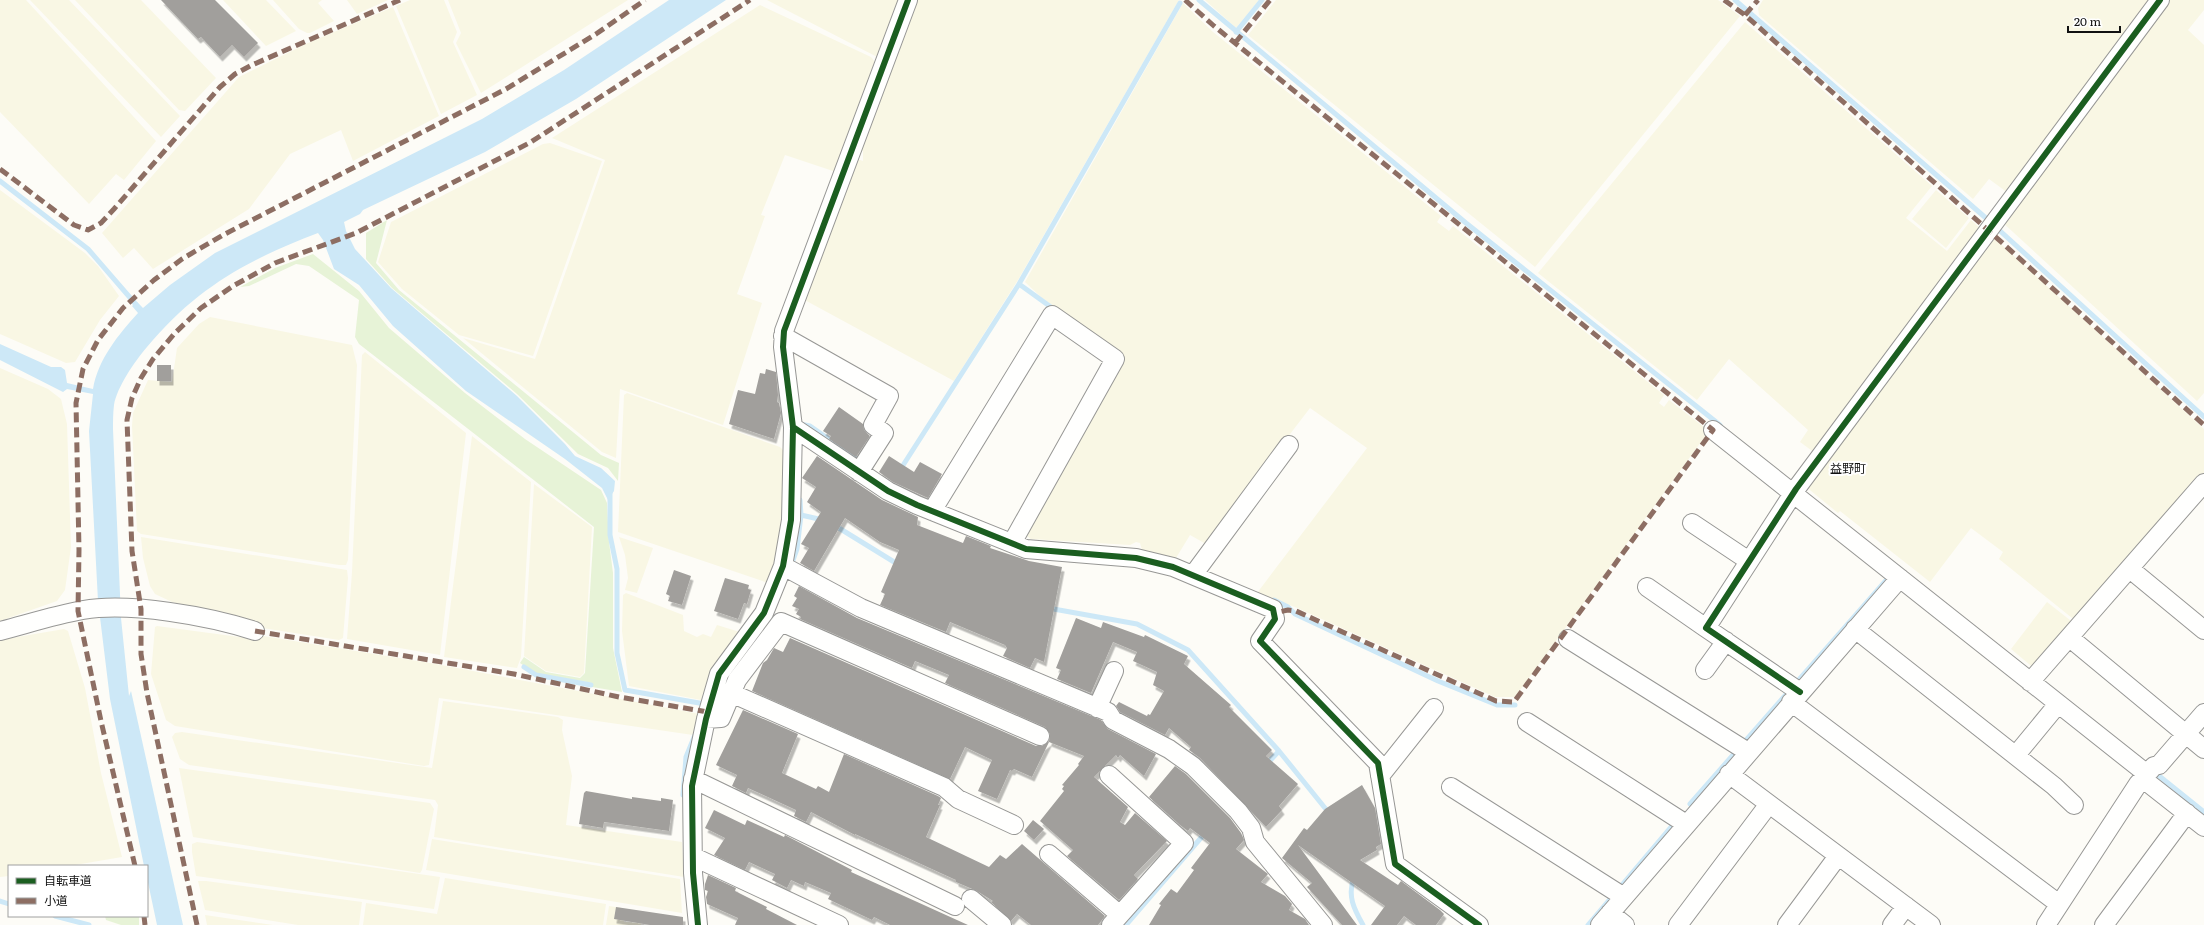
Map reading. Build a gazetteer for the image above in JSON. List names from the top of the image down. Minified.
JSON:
{"districts":["益野町"],"legend":["自転車道","小道"],"scale_bar":"20 m"}
